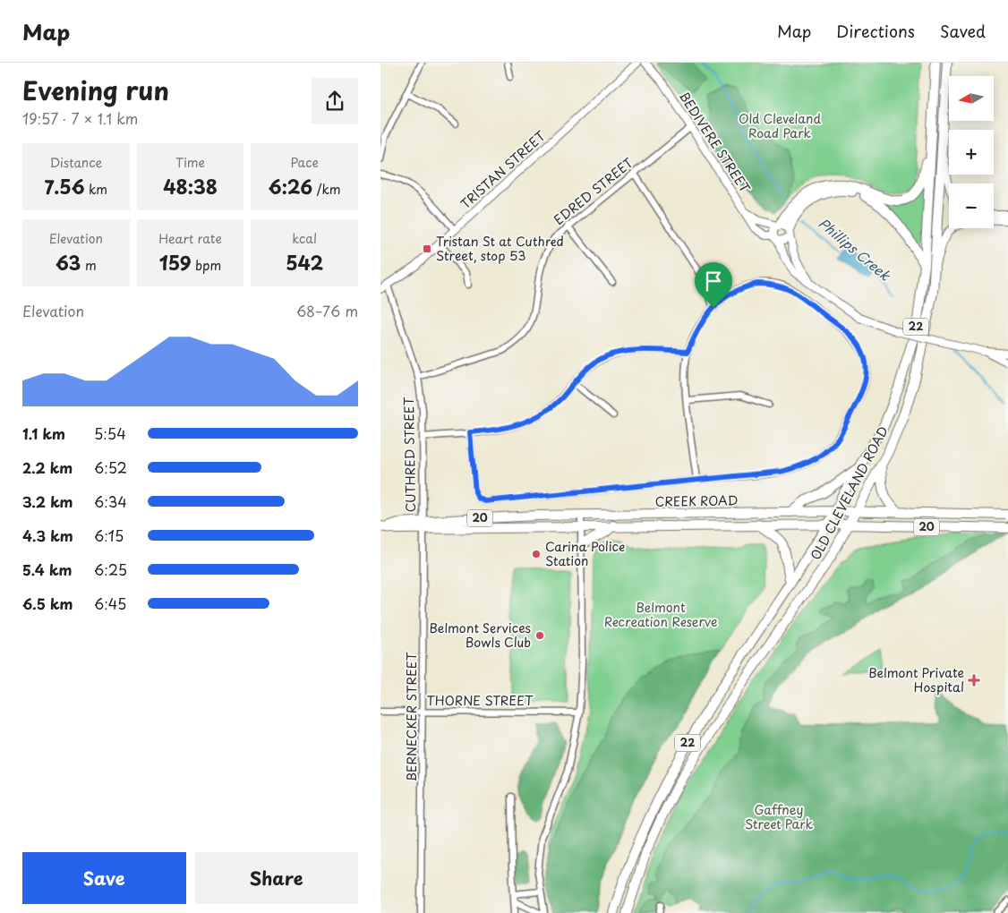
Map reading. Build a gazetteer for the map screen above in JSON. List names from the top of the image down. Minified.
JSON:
{"streets":{"main road":["22","OLD CLEVELAND ROAD","CREEK ROAD","20"],"street":["BEDIVERE STREET","TRISTAN STREET","EDRED STREET","CUTHRED STREET","THORNE STREET","BERNECKER STREET"]},"crossings":[["BEDIVERE STREET","EDRED STREET"],["TRISTAN STREET","CUTHRED STREET"],["EDRED STREET","CUTHRED STREET"],["CUTHRED STREET","CREEK ROAD"],["CUTHRED STREET","BERNECKER STREET"],["OLD CLEVELAND ROAD","CREEK ROAD"],["CREEK ROAD","BERNECKER STREET"],["THORNE STREET","BERNECKER STREET"]],"water":["Phillips Creek"],"parks":["Old Cleveland Road Park","Belmont Recreation Reserve","Gaffney Street Park"],"places":{"transit":["Tristan St at Cuthred Street, stop 53"],"other":["Carina Police Station","Belmont Services Bowls Club"],"health":["Belmont Private Hospital"]},"north":"left","page":{"header":"Map","nav":["Map","Directions","Saved"],"heading":["Evening run","19:57 · 7 × 1.1 km"],"map_buttons":["+","−"],"stats":[["Distance","7.56 km"],["Time","48:38"],["Pace","6:26 /km"],["Elevation","63 m"],["Heart rate","159 bpm"],["kcal","542"]],"chart":["Elevation","68–76 m"],"list":[{"name":"1.1 km","note":"5:54"},{"name":"2.2 km","note":"6:52"},{"name":"3.2 km","note":"6:34"},{"name":"4.3 km","note":"6:15"},{"name":"5.4 km","note":"6:25"},{"name":"6.5 km","note":"6:45"}],"buttons":["Save","Share"]}}
